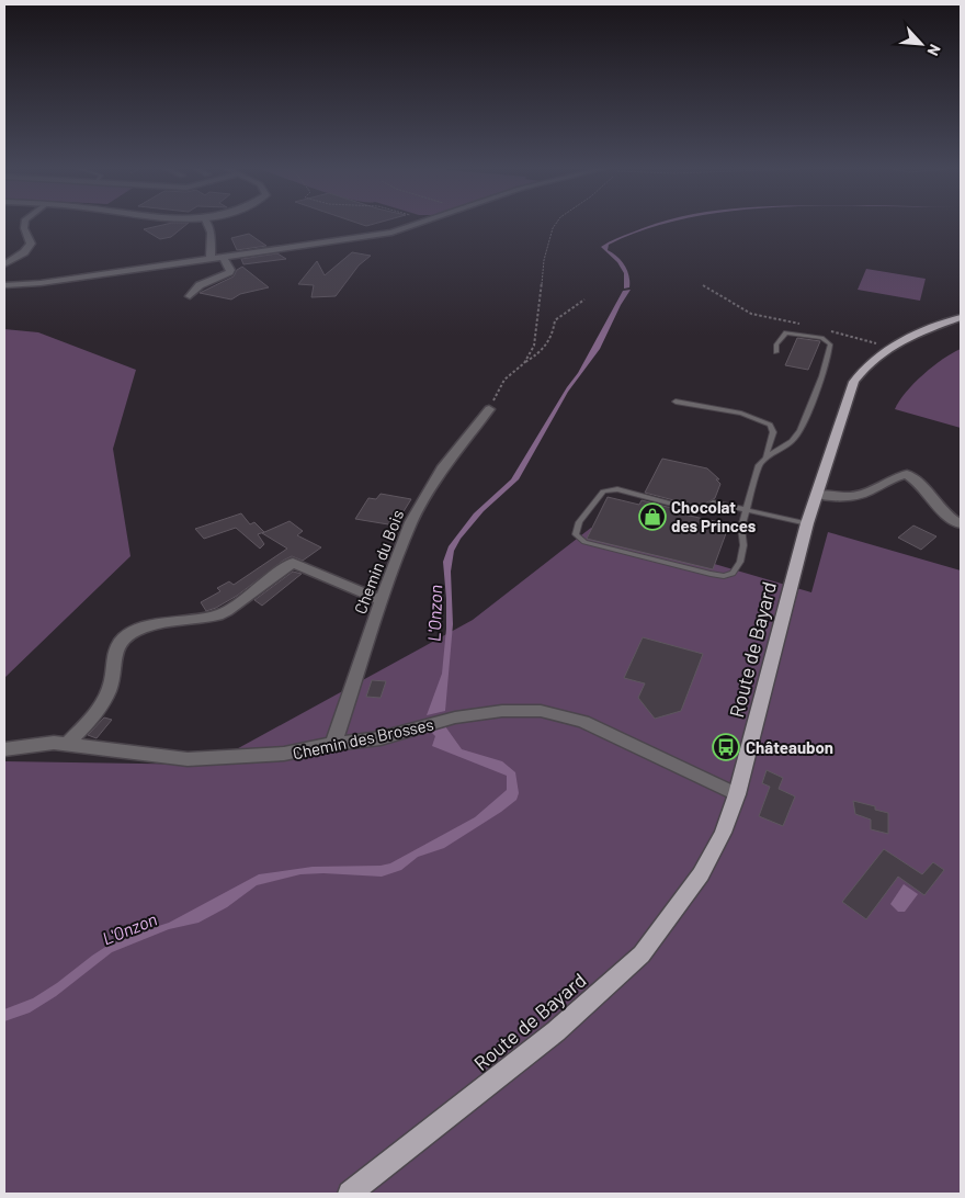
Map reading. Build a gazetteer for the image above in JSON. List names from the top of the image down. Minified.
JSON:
{"streets":{"main road":["Route de Bayard"],"street":["Chemin du Bois","Chemin des Brosses"]},"crossings":[["Chemin du Bois","Chemin des Brosses"],["Route de Bayard","Chemin des Brosses"]],"water":["L'Onzon"],"places":{"shop":["Chocolat des Princes"],"bus stop":["Châteaubon"]},"north":"bottom right"}
